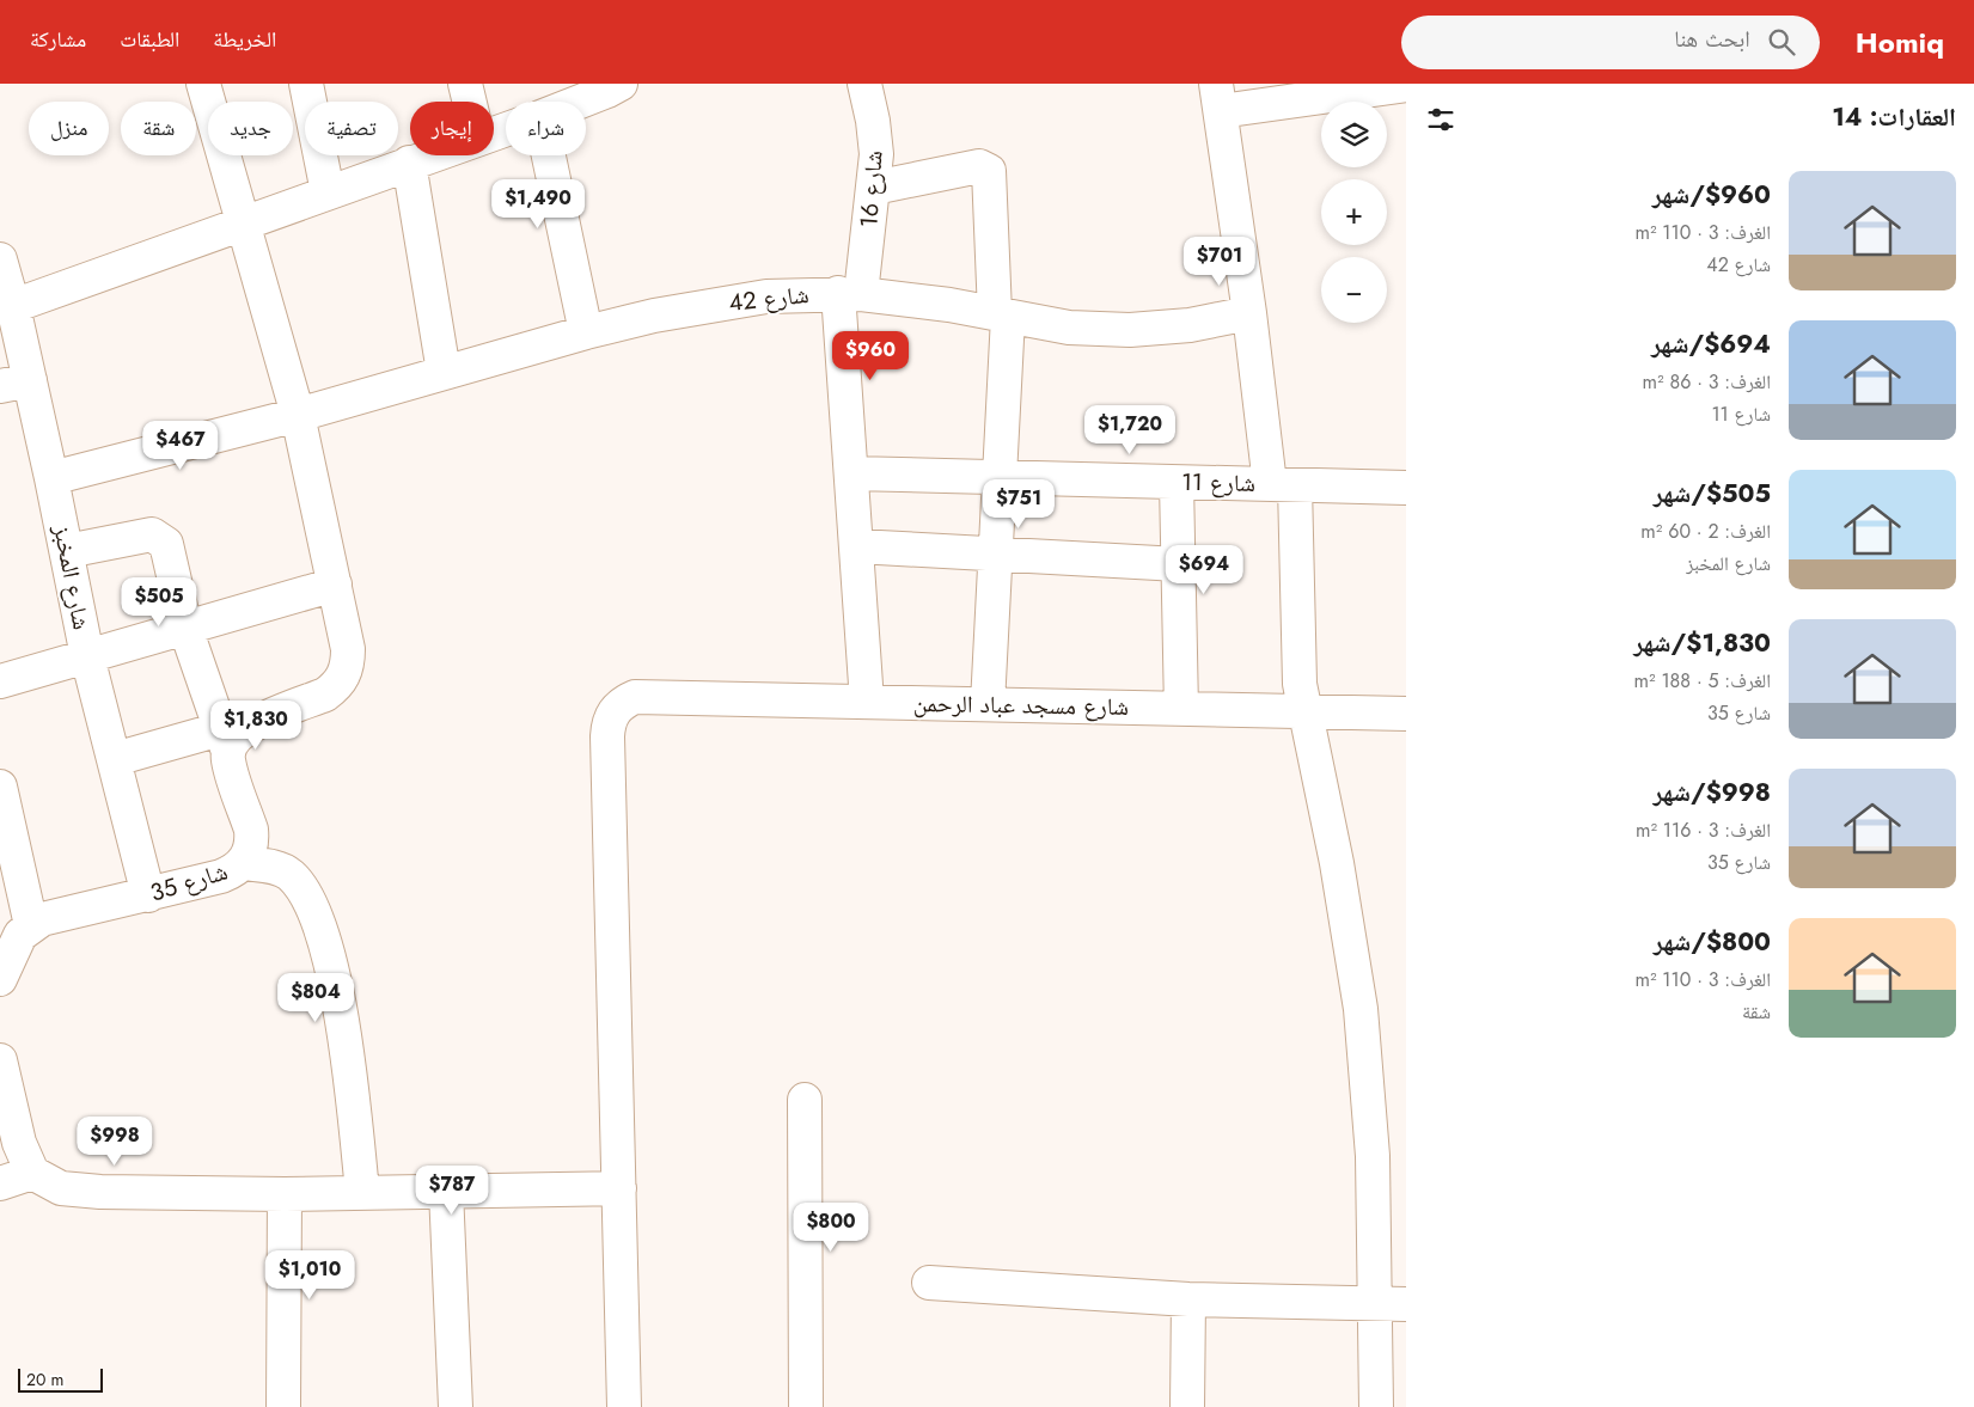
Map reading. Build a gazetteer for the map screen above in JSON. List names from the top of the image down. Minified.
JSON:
{"streets":{"street":["شارع 16","شارع 42","شارع 11","شارع المخبز","شارع مسجد عباد الرحمن","شارع 35"]},"crossings":[["شارع 16","شارع 42"],["شارع 16","شارع 11"],["شارع 16","شارع مسجد عباد الرحمن"],["شارع 42","شارع المخبز"],["شارع المخبز","شارع 35"]],"scale_bar":"20 m","page":{"header":"Homiq","search":"ابحث هنا","nav":["الخريطة","الطبقات","مشاركة"],"heading":"العقارات: 14","map_buttons":["+","−"],"chip":["شراء","إيجار","تصفية","جديد","شقة","منزل"],"list":[{"name":"$960/شهر","note":"الغرف: 3 · 110 m² · شارع 42"},{"name":"$694/شهر","note":"الغرف: 3 · 86 m² · شارع 11"},{"name":"$505/شهر","note":"الغرف: 2 · 60 m² · شارع المخبز"},{"name":"$1,830/شهر","note":"الغرف: 5 · 188 m² · شارع 35"},{"name":"$998/شهر","note":"الغرف: 3 · 116 m² · شارع 35"},{"name":"$800/شهر","note":"الغرف: 3 · 110 m² · شقة"}],"price":["$1,490","$701","$960","$1,720","$467","$751","$694","$505","$1,830","$804","$998","$787","$800","$1,010"],"scale":"20 m"}}
